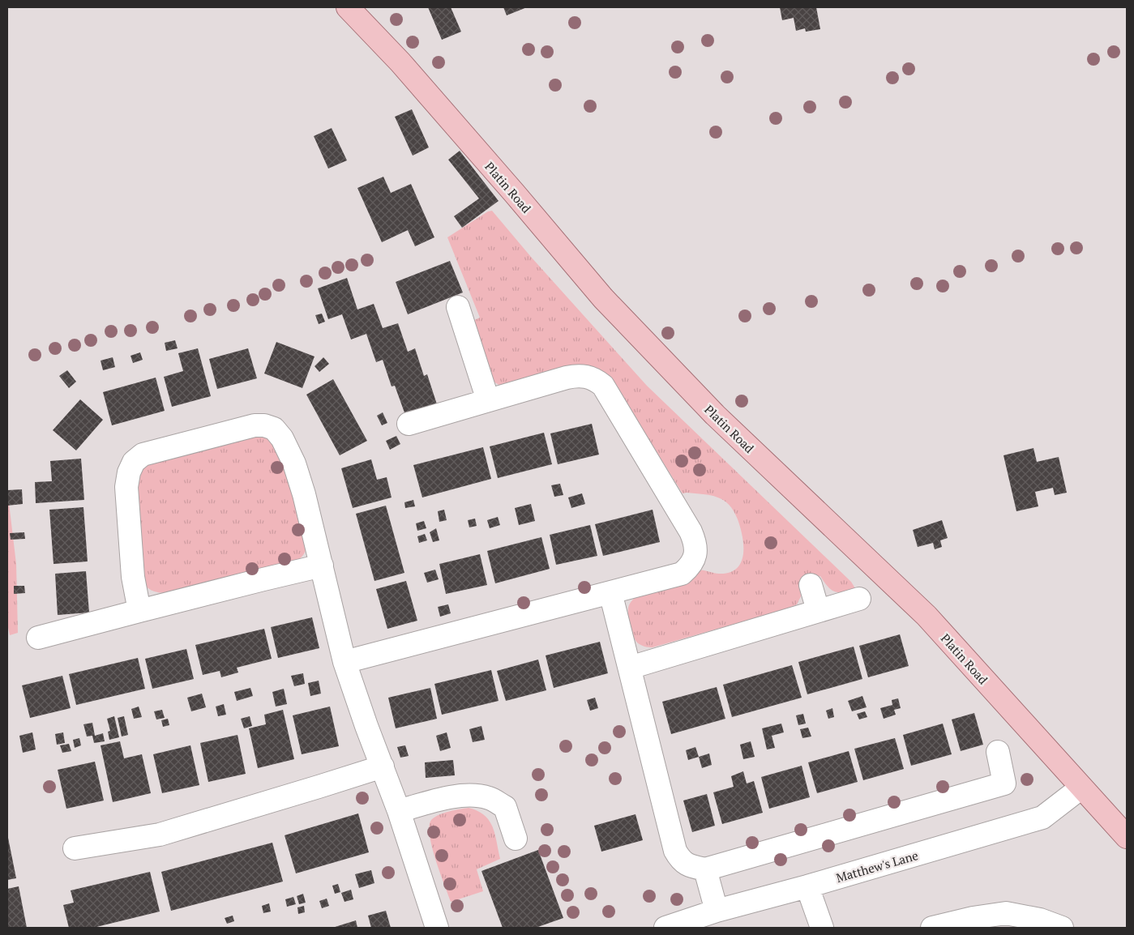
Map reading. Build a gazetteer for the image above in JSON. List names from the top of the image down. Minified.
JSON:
{"streets":{"main road":["Platin Road"],"street":["Matthew's Lane"]},"crossings":[["Platin Road","Matthew's Lane"]]}
